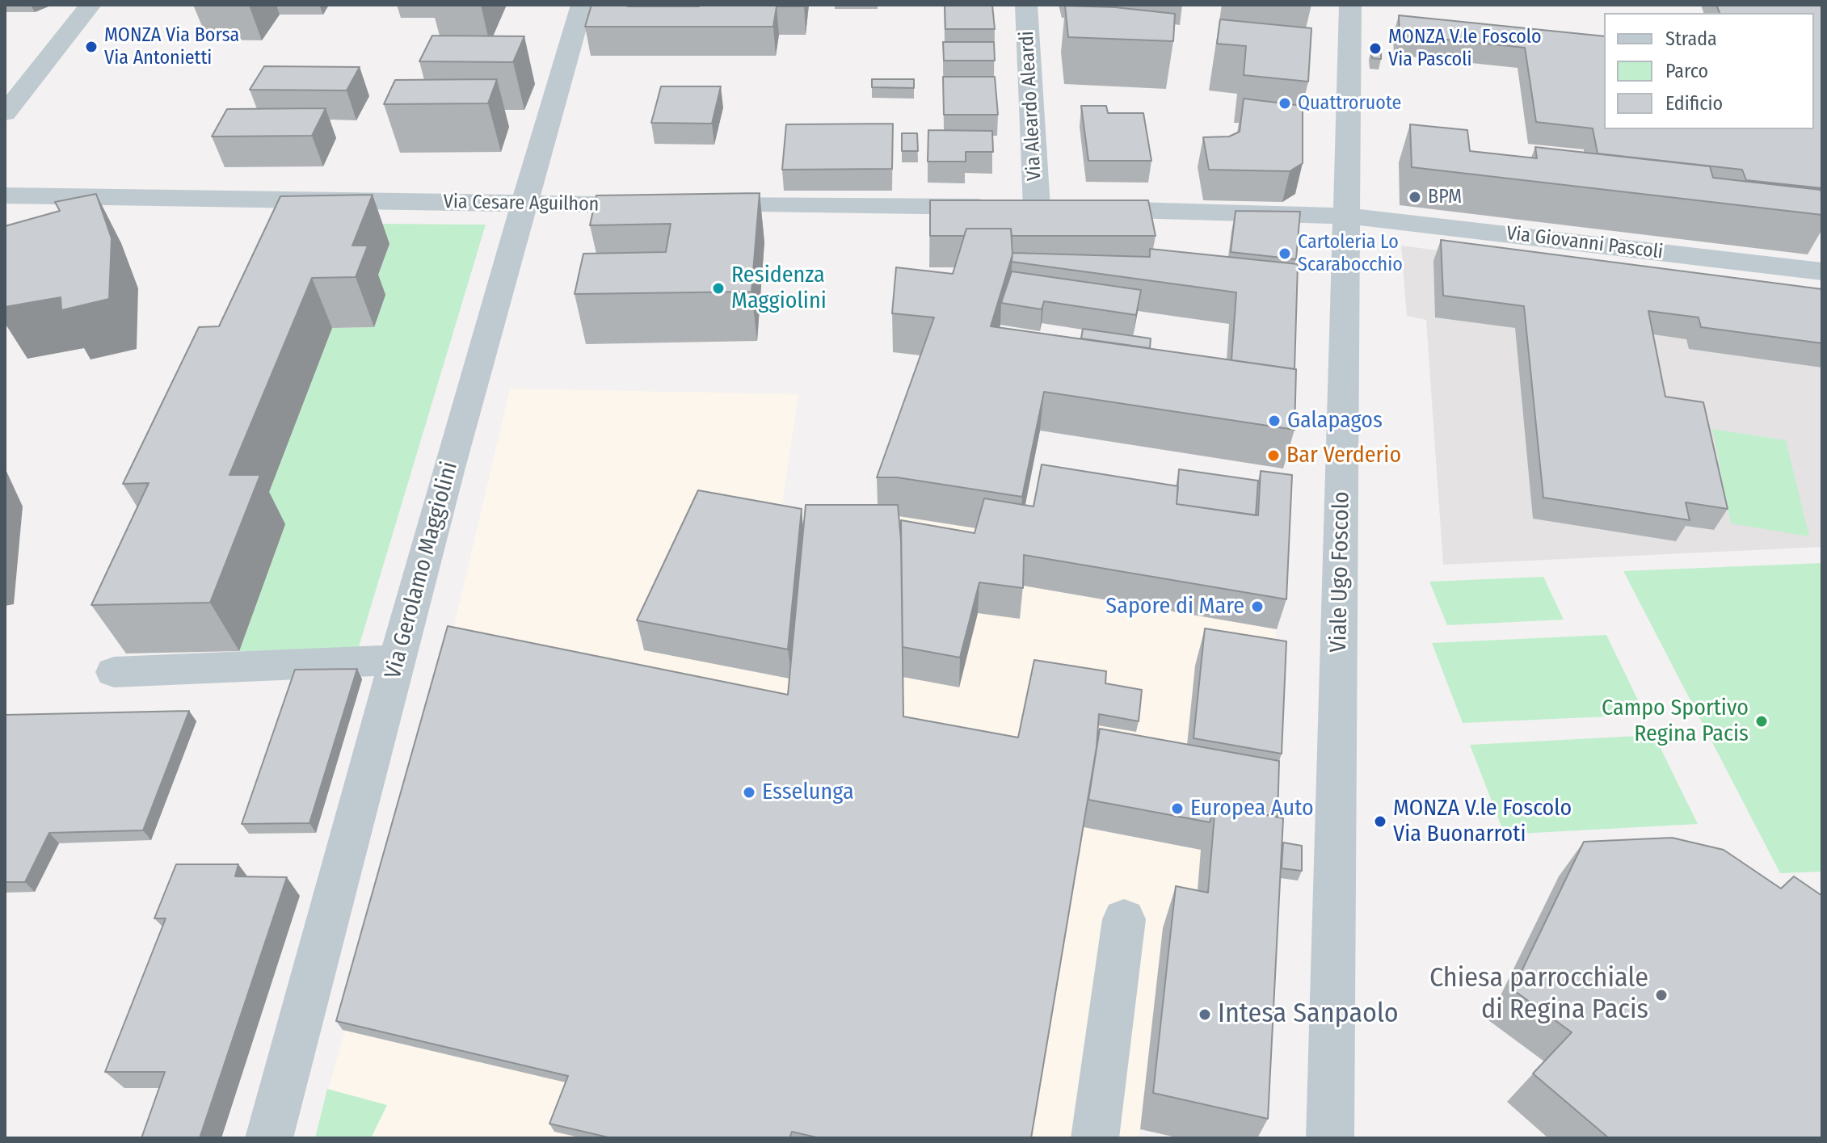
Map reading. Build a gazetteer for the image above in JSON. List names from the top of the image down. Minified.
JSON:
{"streets":{"street":["Via Aleardo Aleardi","Via Cesare Aguilhon","Via Giovanni Pascoli","Via Gerolamo Maggiolini","Viale Ugo Foscolo"]},"crossings":[["Via Aleardo Aleardi","Via Cesare Aguilhon"],["Via Cesare Aguilhon","Via Giovanni Pascoli"],["Via Cesare Aguilhon","Via Gerolamo Maggiolini"],["Via Cesare Aguilhon","Viale Ugo Foscolo"],["Via Giovanni Pascoli","Viale Ugo Foscolo"]],"places":["MONZA Via Borsa Via Antonietti","MONZA V.le Foscolo Via Pascoli","Quattroruote","BPM","Cartoleria Lo Scarabocchio","Residenza Maggiolini","Galapagos","Bar Verderio","Sapore di Mare","Campo Sportivo Regina Pacis","Esselunga","Europea Auto","MONZA V.le Foscolo Via Buonarroti","Chiesa parrocchiale di Regina Pacis","Intesa Sanpaolo"],"legend":["Strada","Parco","Edificio"]}
